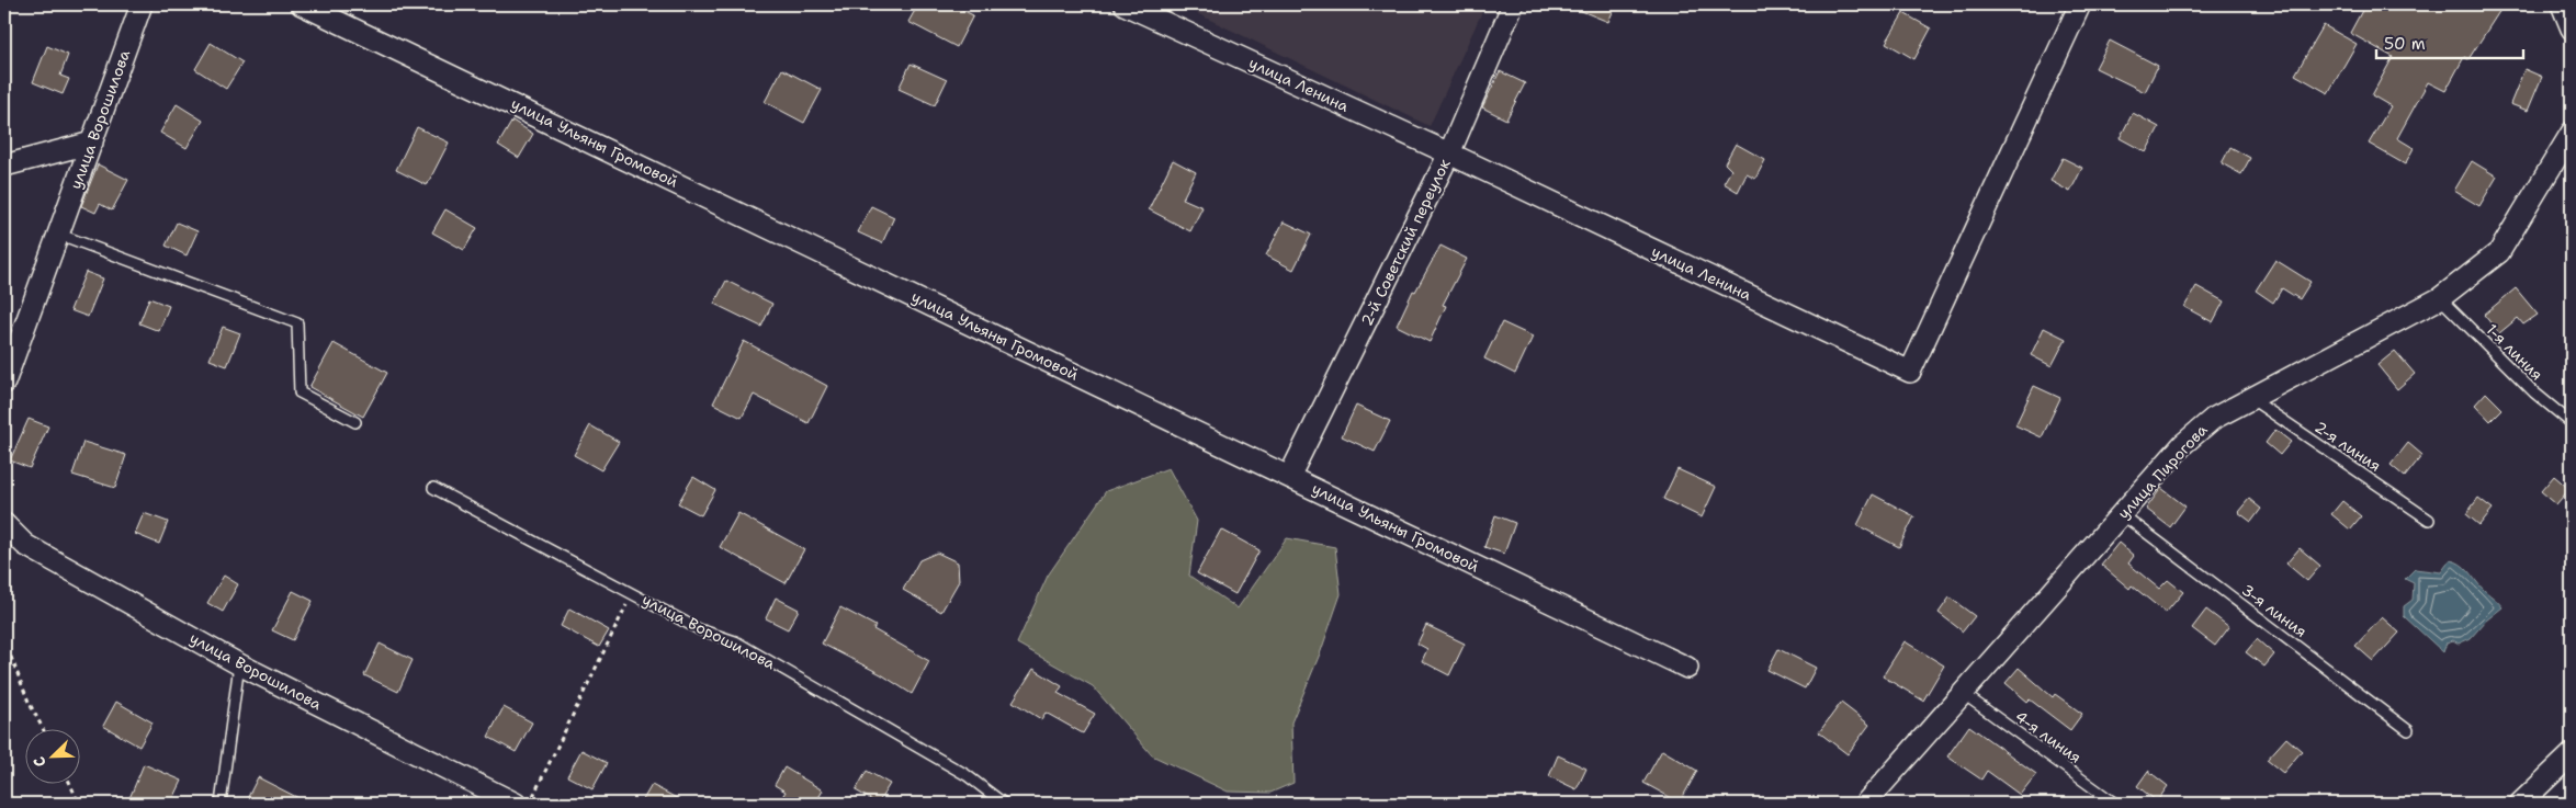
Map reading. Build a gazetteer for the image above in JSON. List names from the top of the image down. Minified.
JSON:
{"streets":{"street":["улица Ленина","улица Ворошилова","улица Ульяны Громовой","2-й Советский переулок","улица Пирогова"],"lane":["1-я линия","2-я линия","3-я линия","4-я линия"]},"crossings":[["улица Ленина","2-й Советский переулок"],["улица Ульяны Громовой","2-й Советский переулок"],["1-я линия","улица Пирогова"],["2-я линия","улица Пирогова"],["улица Пирогова","3-я линия"],["улица Пирогова","4-я линия"]],"scale_bar":"50 m","north":"bottom left"}
